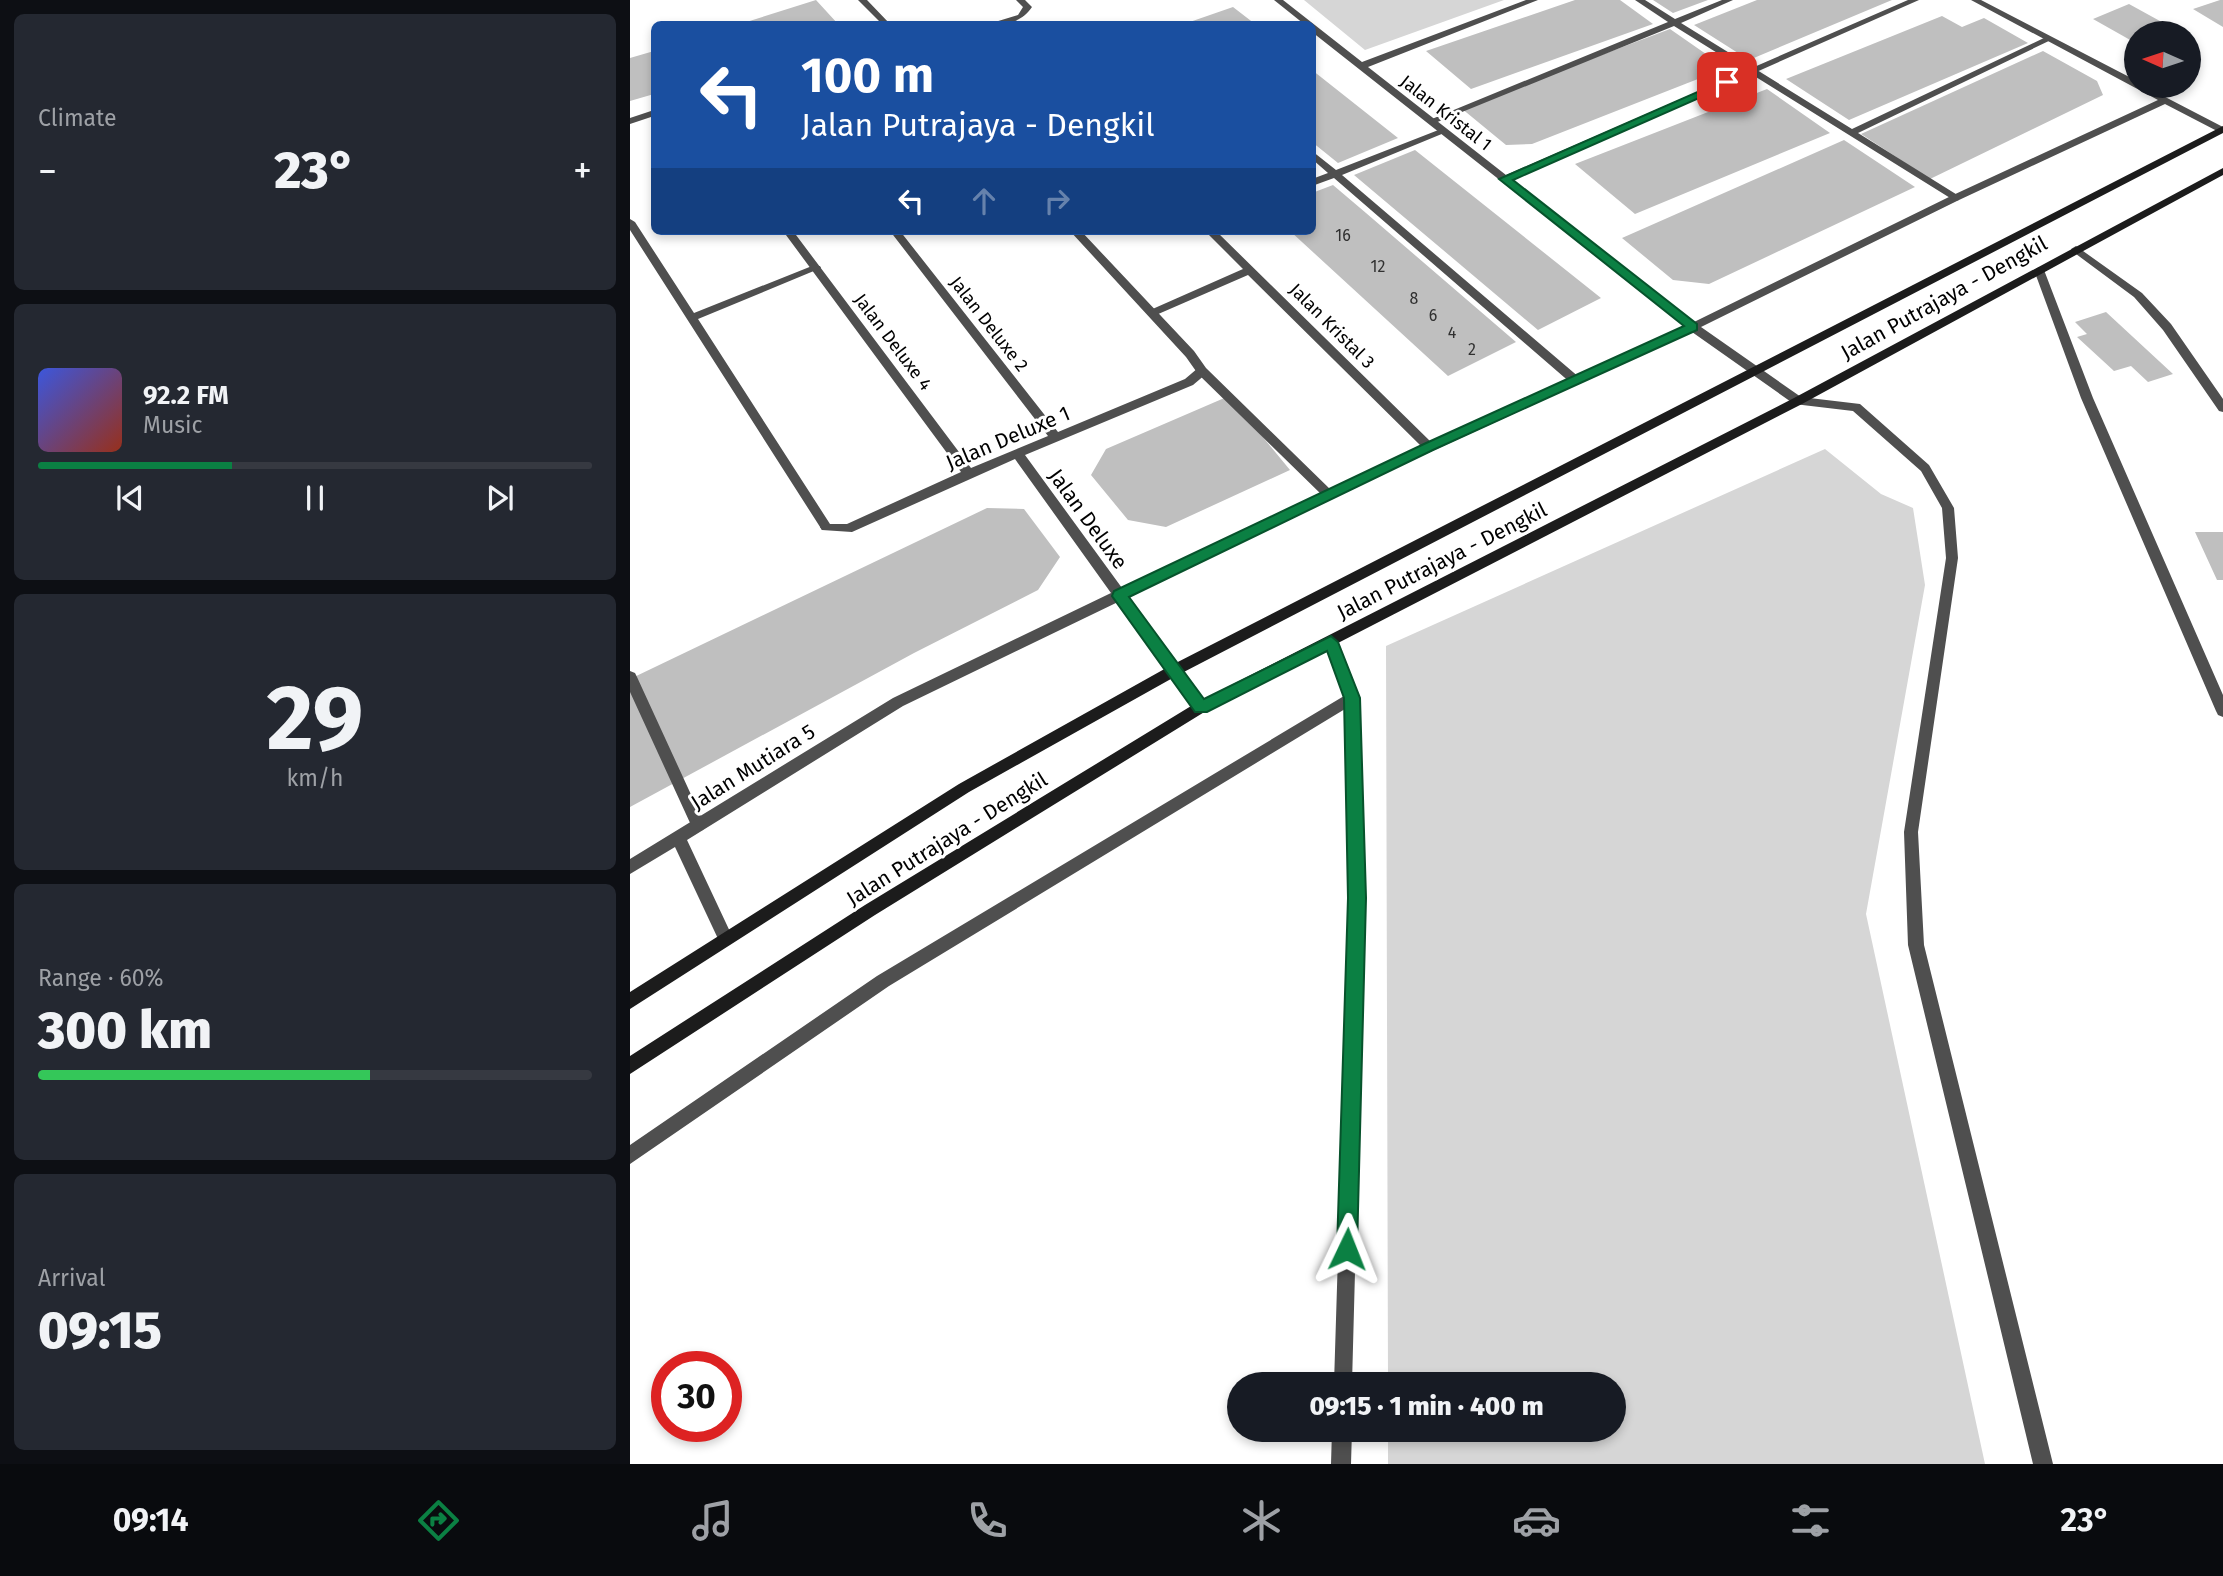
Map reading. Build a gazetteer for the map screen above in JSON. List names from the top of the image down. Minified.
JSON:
{"streets":{"main road":["Jalan Putrajaya - Dengkil"],"street":["Jalan Kristal 1","Jalan Deluxe 2","Jalan Kristal 3","Jalan Deluxe 4","Jalan Deluxe 1","Jalan Deluxe","Jalan Mutiara 5"]},"crossings":[["Jalan Kristal 1","Jalan Putrajaya - Dengkil"],["Jalan Kristal 1","Jalan Mutiara 5"],["Jalan Putrajaya - Dengkil","Jalan Deluxe"],["Jalan Deluxe 2","Jalan Deluxe 1"],["Jalan Kristal 3","Jalan Mutiara 5"],["Jalan Deluxe 4","Jalan Deluxe 1"],["Jalan Deluxe 1","Jalan Deluxe"],["Jalan Deluxe","Jalan Mutiara 5"]],"house_numbers":["16","12","8","6","4","2"],"north":"left","page":{"tile":["Climate",["29","km/h"],["Range · 60%","300 km"],["Arrival","09:15"]],"turn":["100 m","Jalan Putrajaya - Dengkil"],"heat":["−","23°","+"],"song":["92.2 FM","Music"],"limit":"30","trip":"09:15 · 1 min · 400 m","tabs":["09:14","23°"]}}
